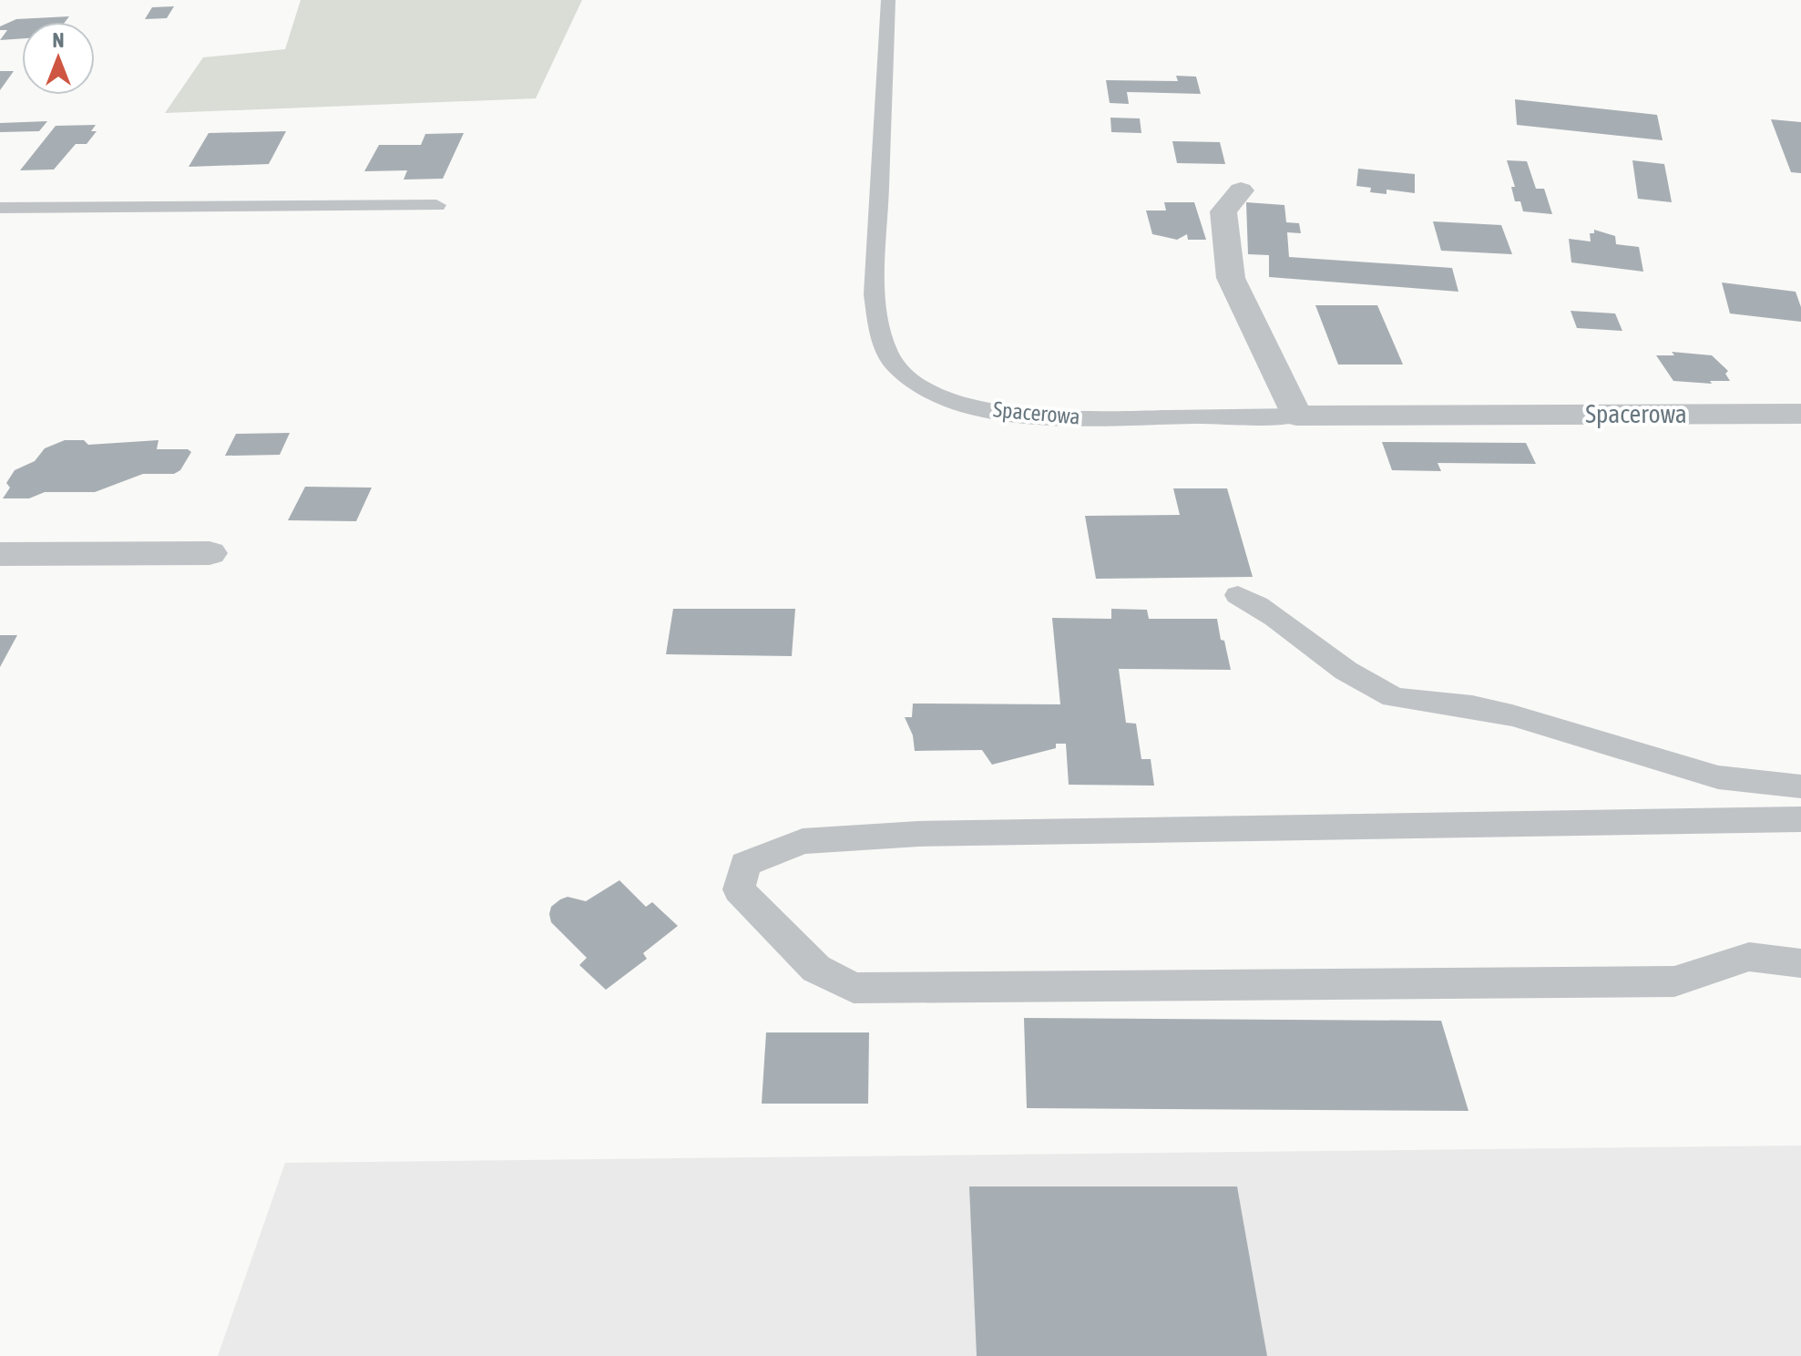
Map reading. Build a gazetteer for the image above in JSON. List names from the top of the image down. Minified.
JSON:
{"streets":{"street":["Spacerowa"]},"north":"top"}
